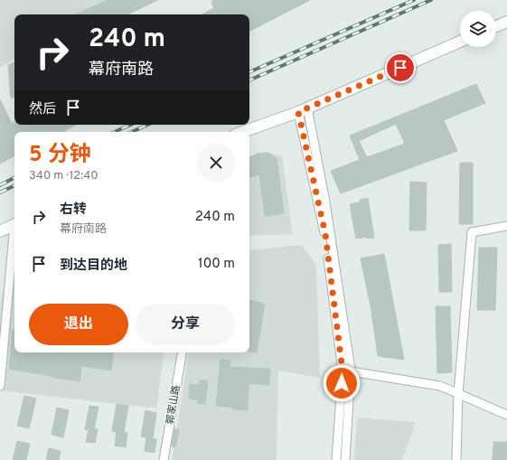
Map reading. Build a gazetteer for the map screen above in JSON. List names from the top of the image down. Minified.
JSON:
{"streets":{"street":["郭家山路"]},"page":{"turn":["240 m","幕府南路"],"then":"然后","heading":["5 分钟","340 m · 12:40"],"list":[{"name":"右转","note":"幕府南路","value":"240 m"},{"name":"到达目的地","value":"100 m"}],"buttons":["退出","分享"]}}
